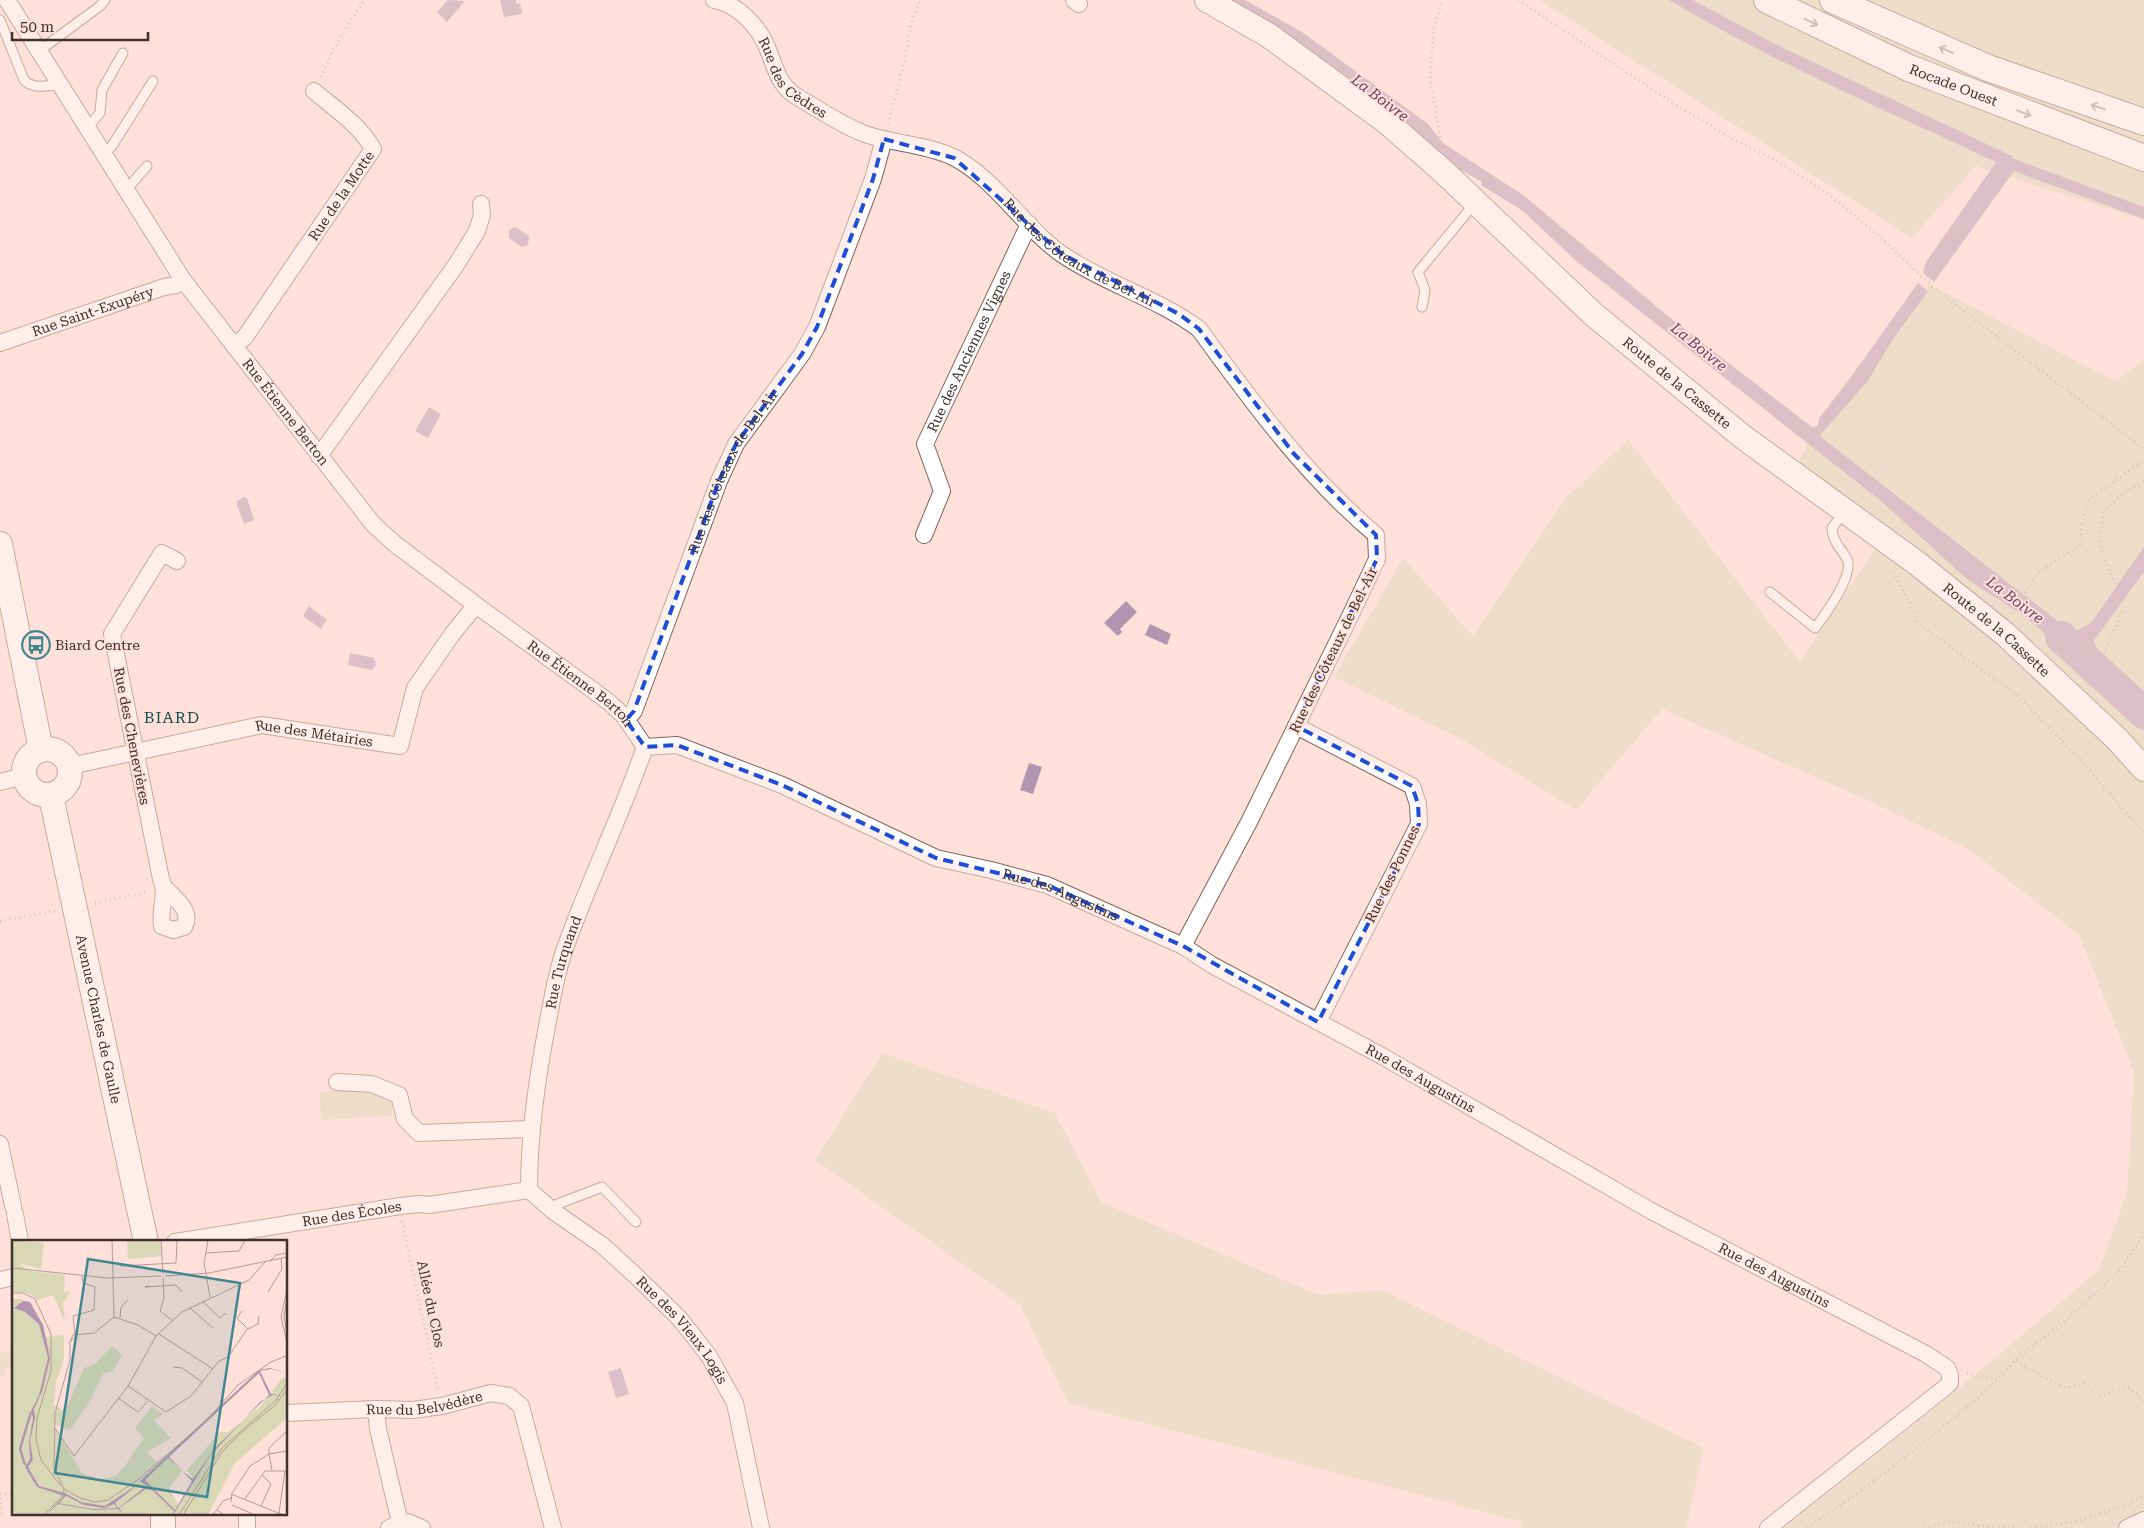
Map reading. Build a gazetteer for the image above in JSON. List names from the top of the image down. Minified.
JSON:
{"streets":{"main road":["Rocade Ouest"],"street":["Rue des Cèdres","Rue de la Motte","Rue des Côteaux de Bel-Air","Rue Saint-Exupéry","Rue des Anciennes Vignes","Route de la Cassette","Rue Étienne Berton","Rue des Métairies","Rue des Chenevières","Rue des Ponnes","Rue des Augustins","Rue Turquand","Avenue Charles de Gaulle","Rue des Écoles","Rue des Vieux Logis","Rue du Belvédère"],"path":["Allée du Clos"]},"crossings":[["Rue des Cèdres","Rue des Côteaux de Bel-Air"],["Rue de la Motte","Rue Étienne Berton"],["Rue des Côteaux de Bel-Air","Rue des Anciennes Vignes"],["Rue des Côteaux de Bel-Air","Rue Étienne Berton"],["Rue des Côteaux de Bel-Air","Rue des Ponnes"],["Rue des Côteaux de Bel-Air","Rue des Augustins"],["Rue Saint-Exupéry","Rue Étienne Berton"],["Rue Étienne Berton","Rue des Métairies"],["Rue Étienne Berton","Rue des Augustins"],["Rue Étienne Berton","Rue Turquand"],["Rue des Métairies","Rue des Chenevières"],["Rue des Métairies","Avenue Charles de Gaulle"],["Rue des Ponnes","Rue des Augustins"],["Rue des Augustins","Rue Turquand"],["Rue Turquand","Rue des Écoles"],["Rue Turquand","Rue des Vieux Logis"],["Rue des Écoles","Allée du Clos"],["Rue des Écoles","Rue des Vieux Logis"],["Allée du Clos","Rue du Belvédère"]],"districts":["BIARD"],"water":["La Boivre"],"places":{"bus stop":["Biard Centre"]},"scale_bar":"50 m"}
